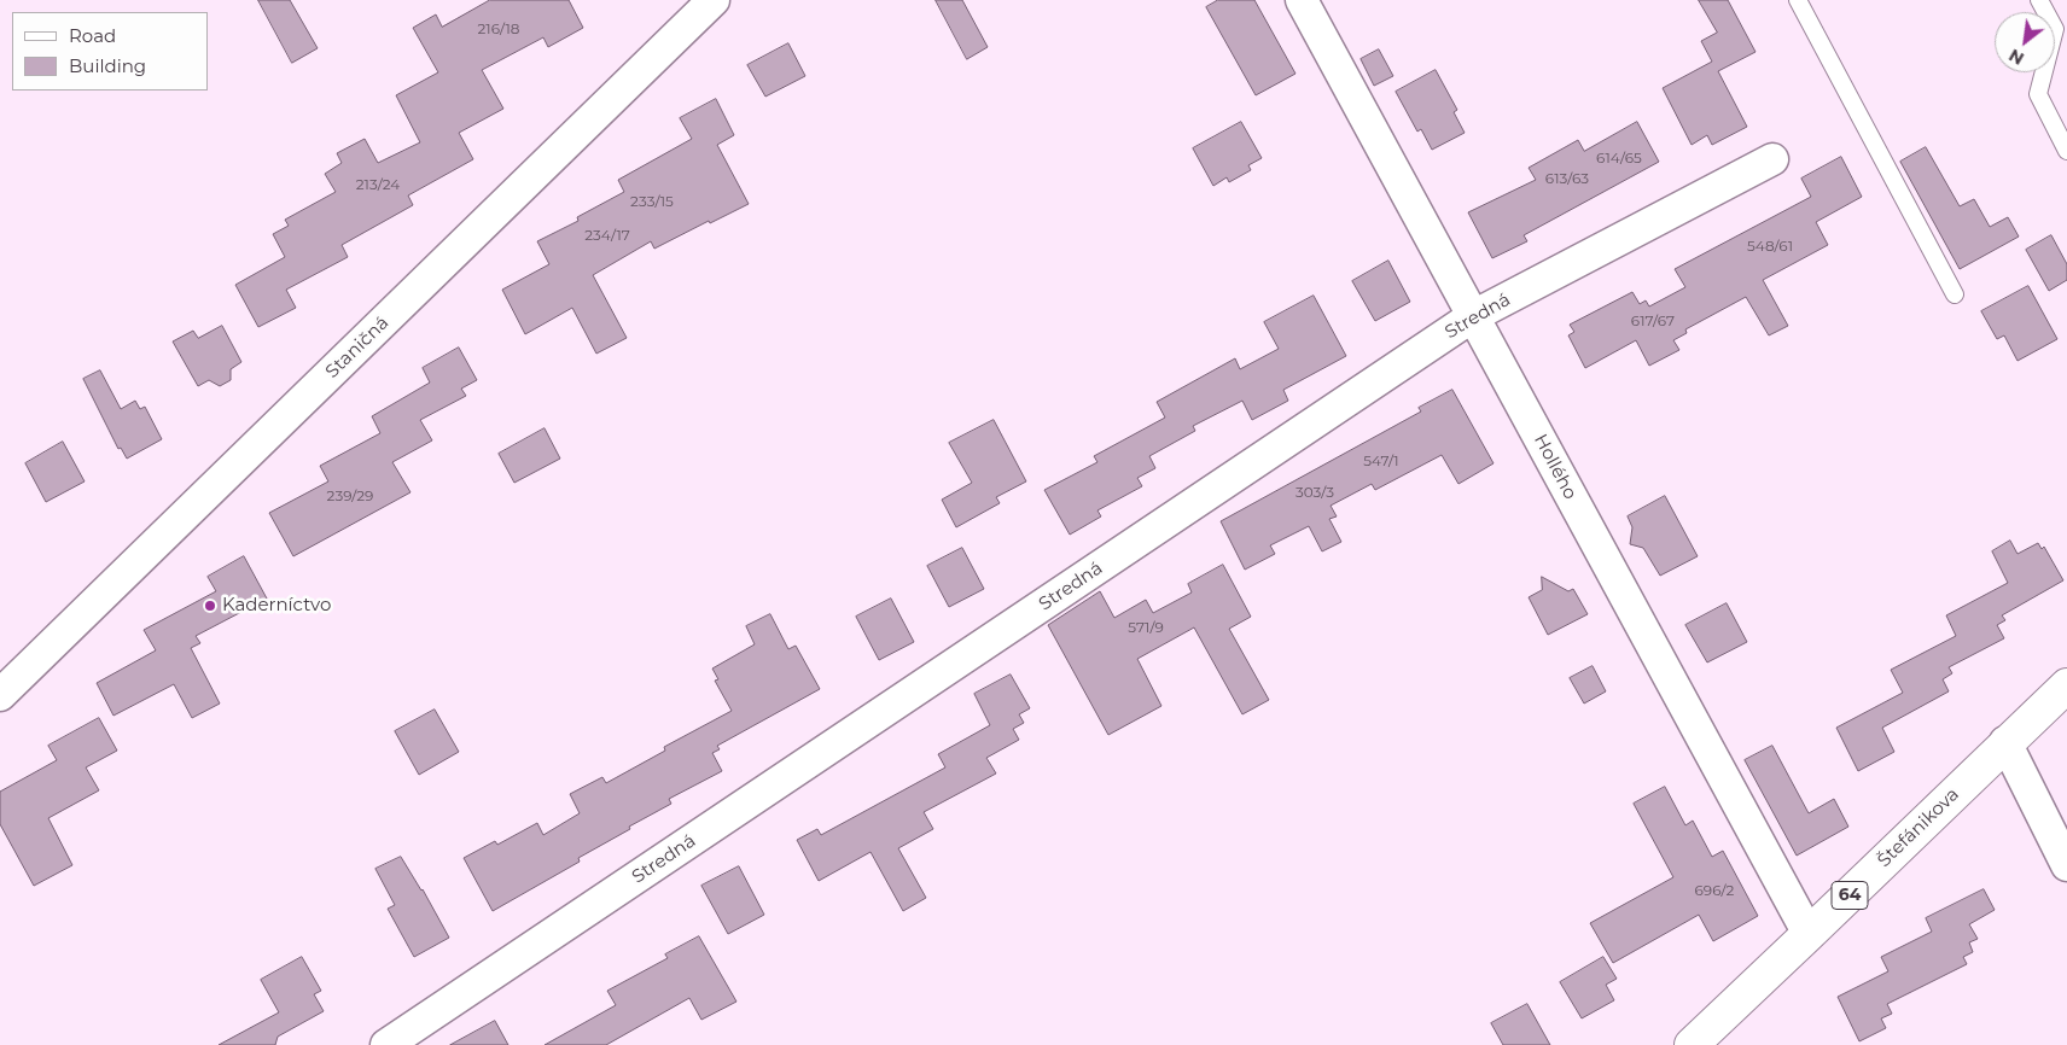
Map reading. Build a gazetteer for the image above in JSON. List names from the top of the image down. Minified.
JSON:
{"streets":{"main road":["Štefánikova","64"],"street":["Stredná","Staničná","Hollého"]},"crossings":[["Stredná","Hollého"],["Hollého","Štefánikova"]],"places":["Kaderníctvo"],"house_numbers":["216/18","614/65","613/63","213/24","233/15","234/17","548/61","617/67","547/1","303/3","239/29","571/9","696/2"],"legend":["Road","Building"],"north":"bottom left"}
